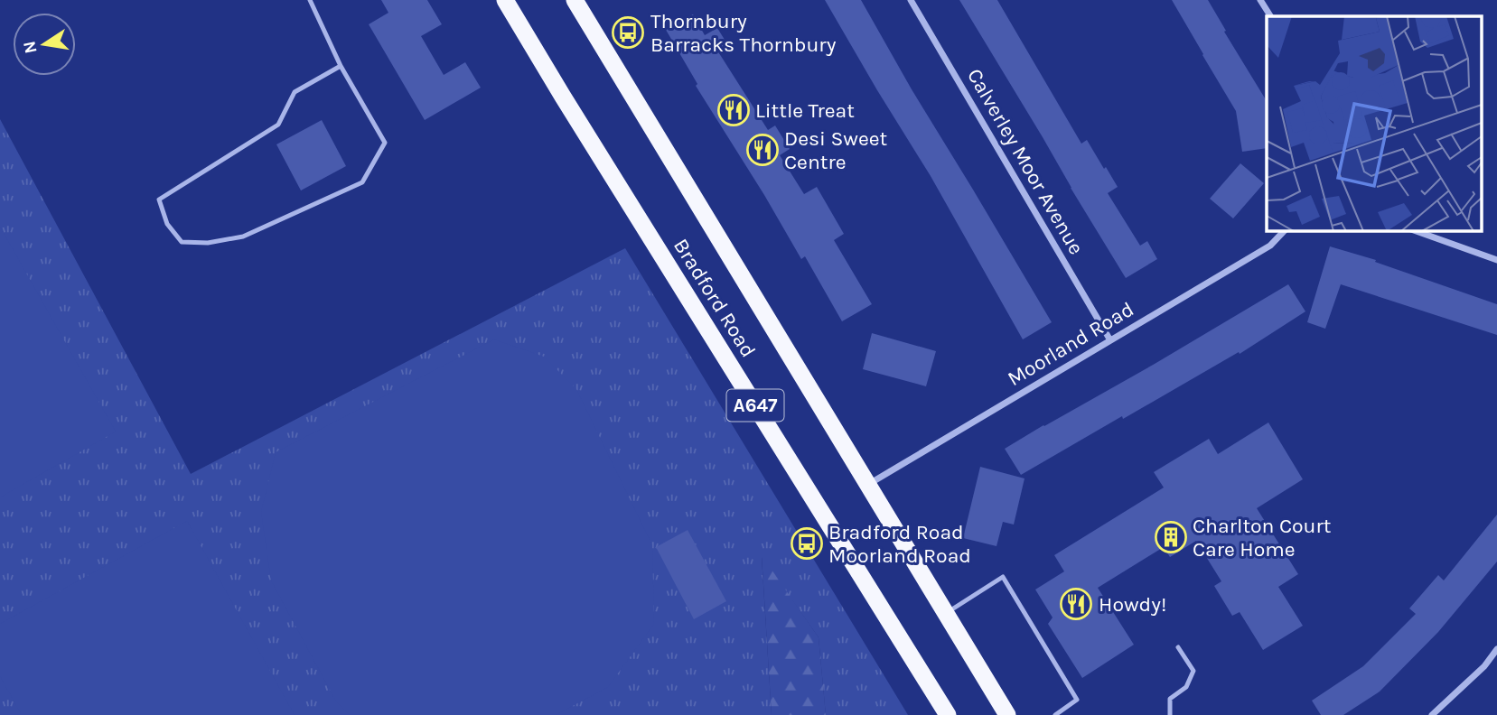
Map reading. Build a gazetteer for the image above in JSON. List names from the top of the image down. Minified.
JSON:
{"streets":{"highway":["Bradford Road","A647"],"street":["Calverley Moor Avenue","Moorland Road"]},"crossings":[["Calverley Moor Avenue","Moorland Road"],["Bradford Road","Moorland Road"]],"places":{"bus stop":["Thornbury Barracks Thornbury","Bradford Road Moorland Road"],"restaurant":["Little Treat","Desi Sweet Centre","Howdy!"],"building":["Charlton Court Care Home"]},"north":"left"}
